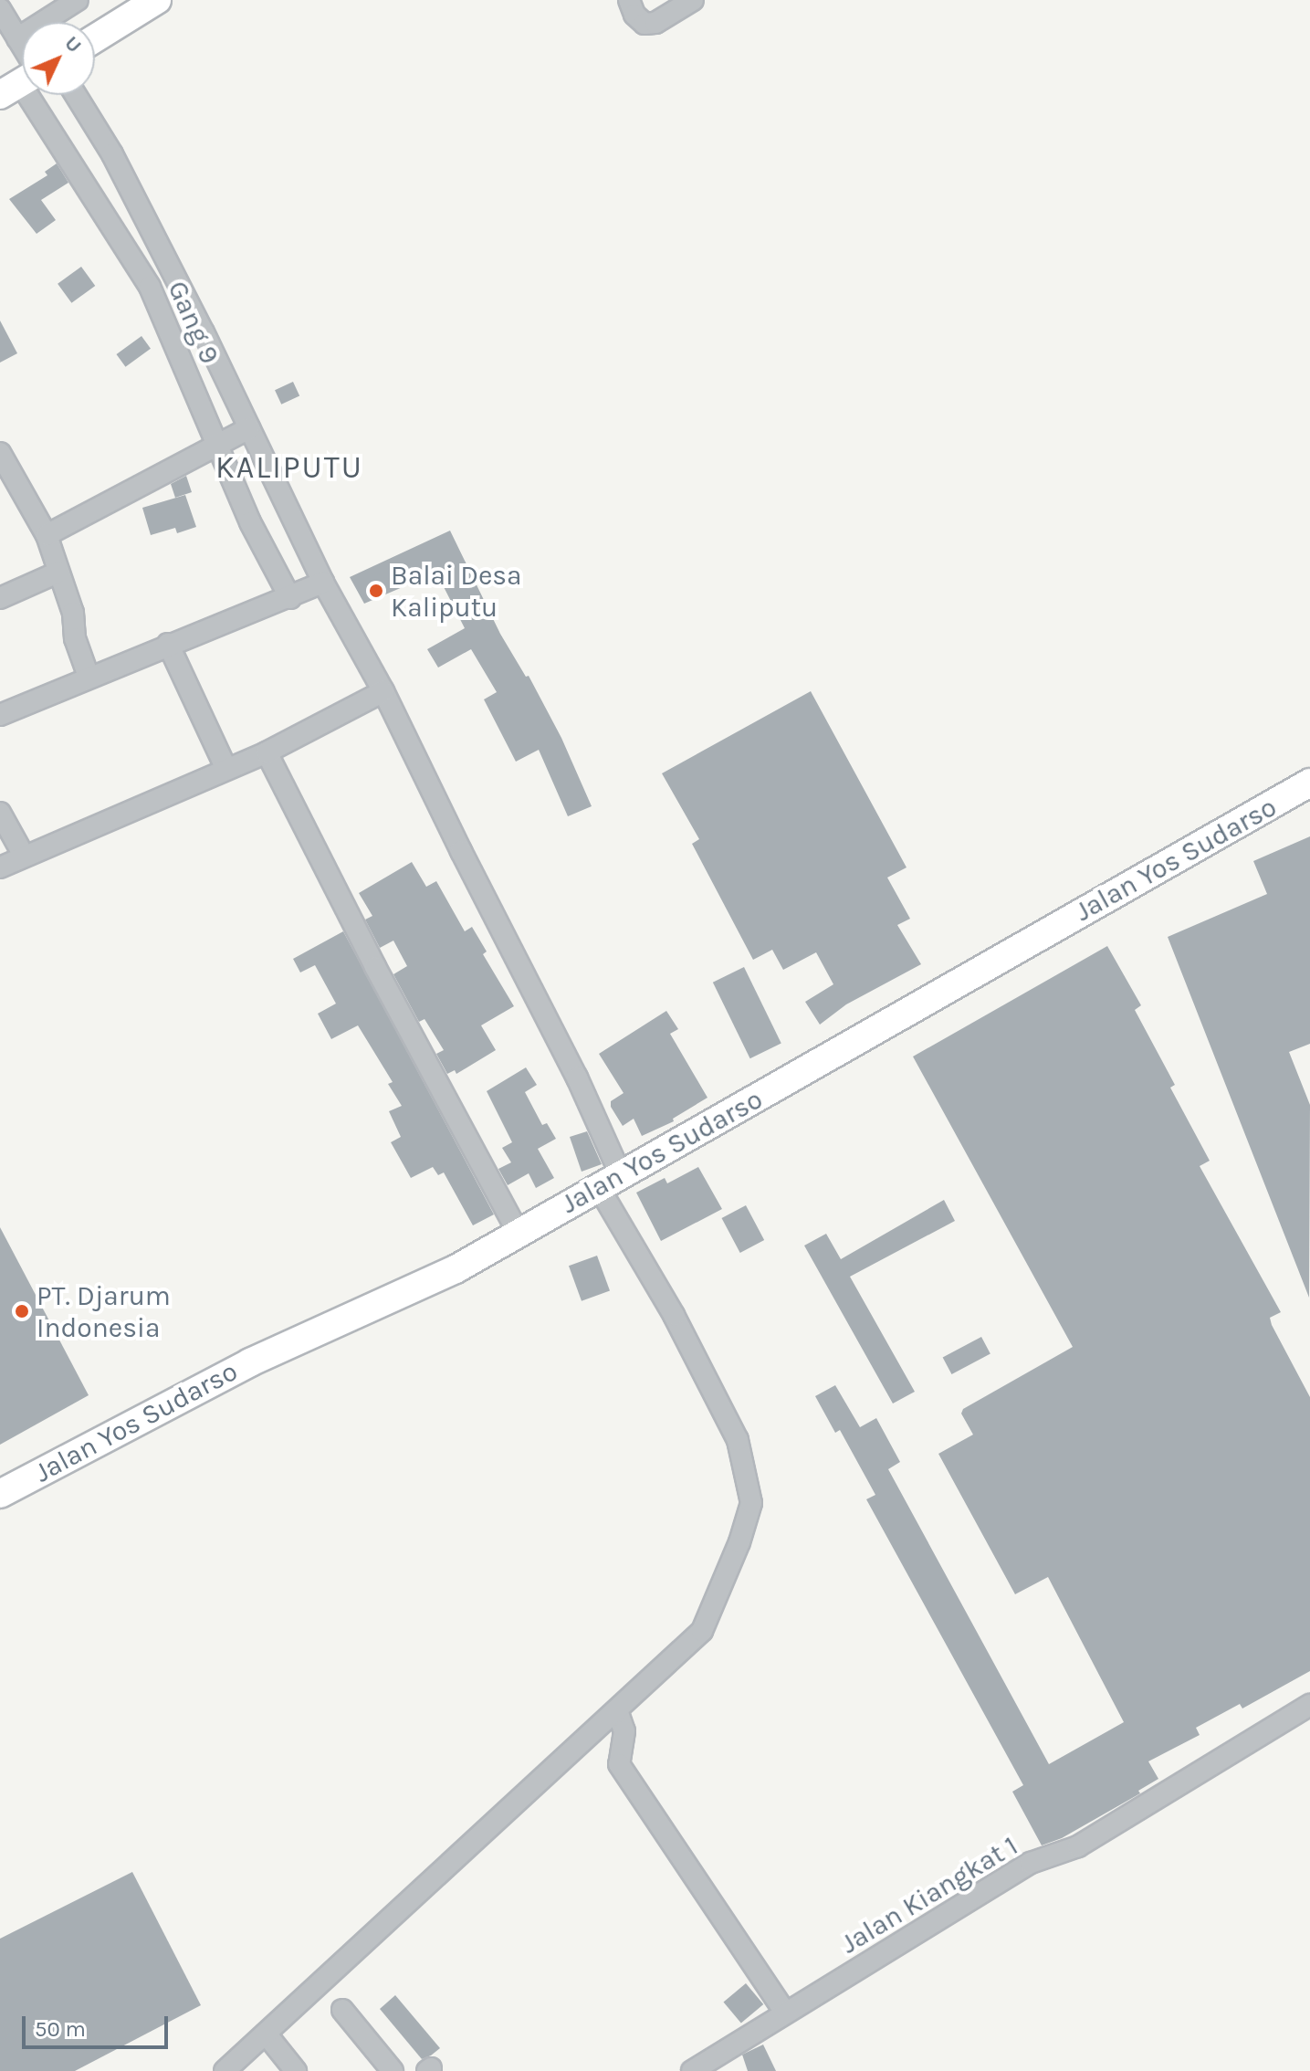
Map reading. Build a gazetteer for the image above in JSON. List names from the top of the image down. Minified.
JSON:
{"streets":{"street":["Gang 9","Jalan Yos Sudarso","Jalan Kiangkat 1"]},"districts":["KALIPUTU"],"places":["Balai Desa Kaliputu","PT. Djarum Indonesia"],"scale_bar":"50 m","north":"top right"}
